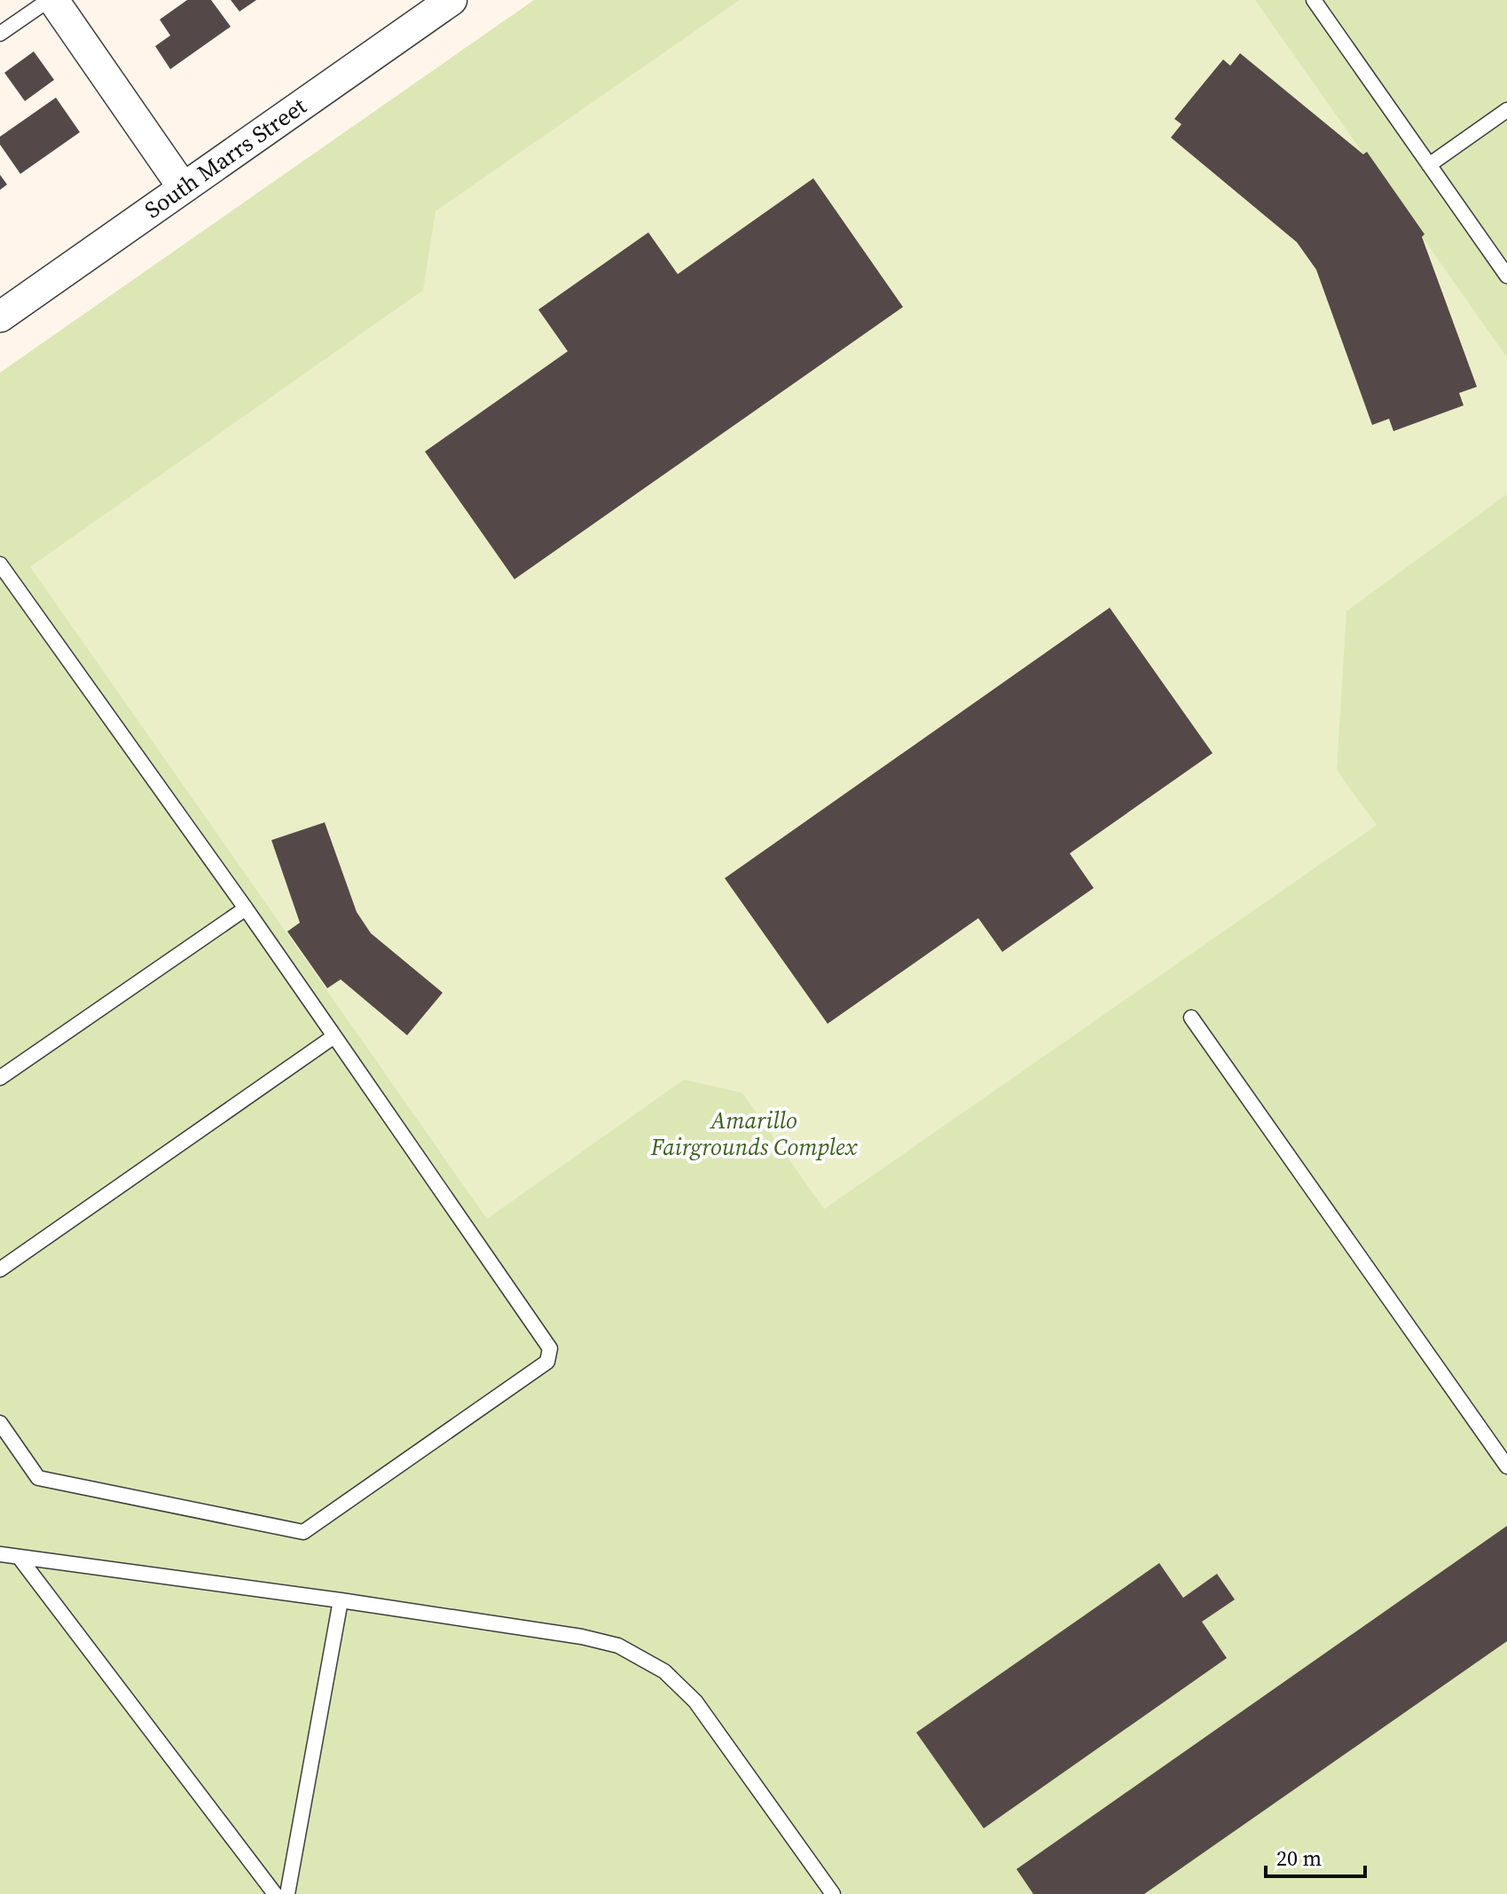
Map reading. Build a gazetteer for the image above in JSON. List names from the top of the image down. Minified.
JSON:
{"streets":{"street":["South Marrs Street"]},"parks":["Amarillo Fairgrounds Complex"],"scale_bar":"20 m"}
